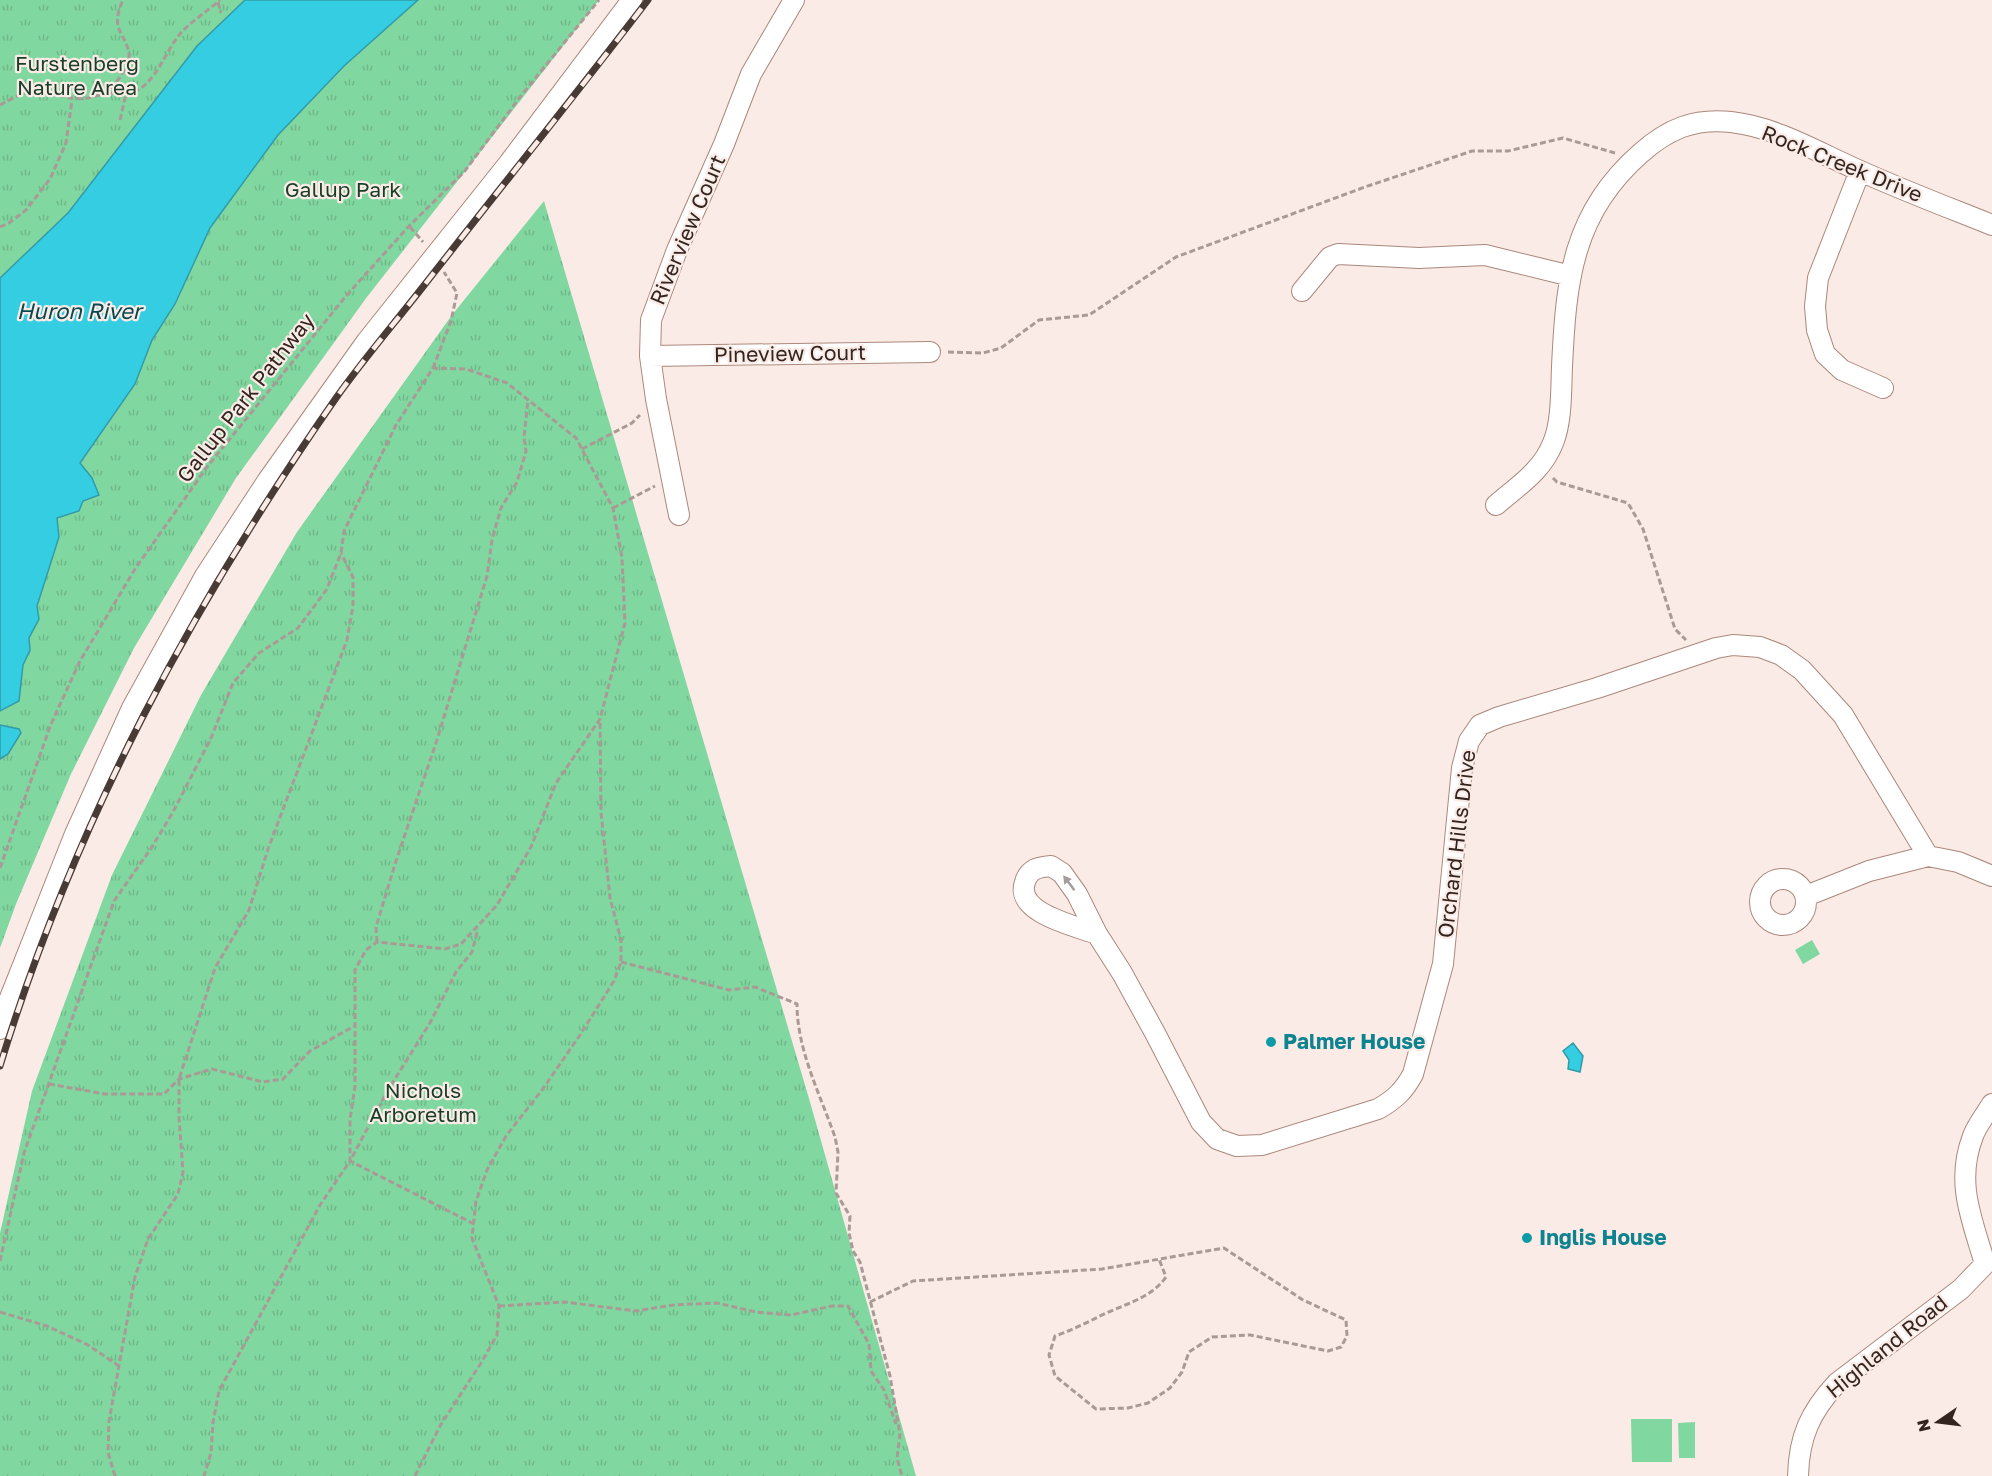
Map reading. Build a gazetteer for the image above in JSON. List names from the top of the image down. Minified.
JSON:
{"streets":{"street":["Rock Creek Drive","Riverview Court","Pineview Court","Orchard Hills Drive","Highland Road"],"path":["Gallup Park Pathway"]},"crossings":[["Riverview Court","Pineview Court"]],"water":["Huron River"],"parks":["Furstenberg Nature Area","Gallup Park","Nichols Arboretum"],"places":["Palmer House","Inglis House"],"north":"left"}
